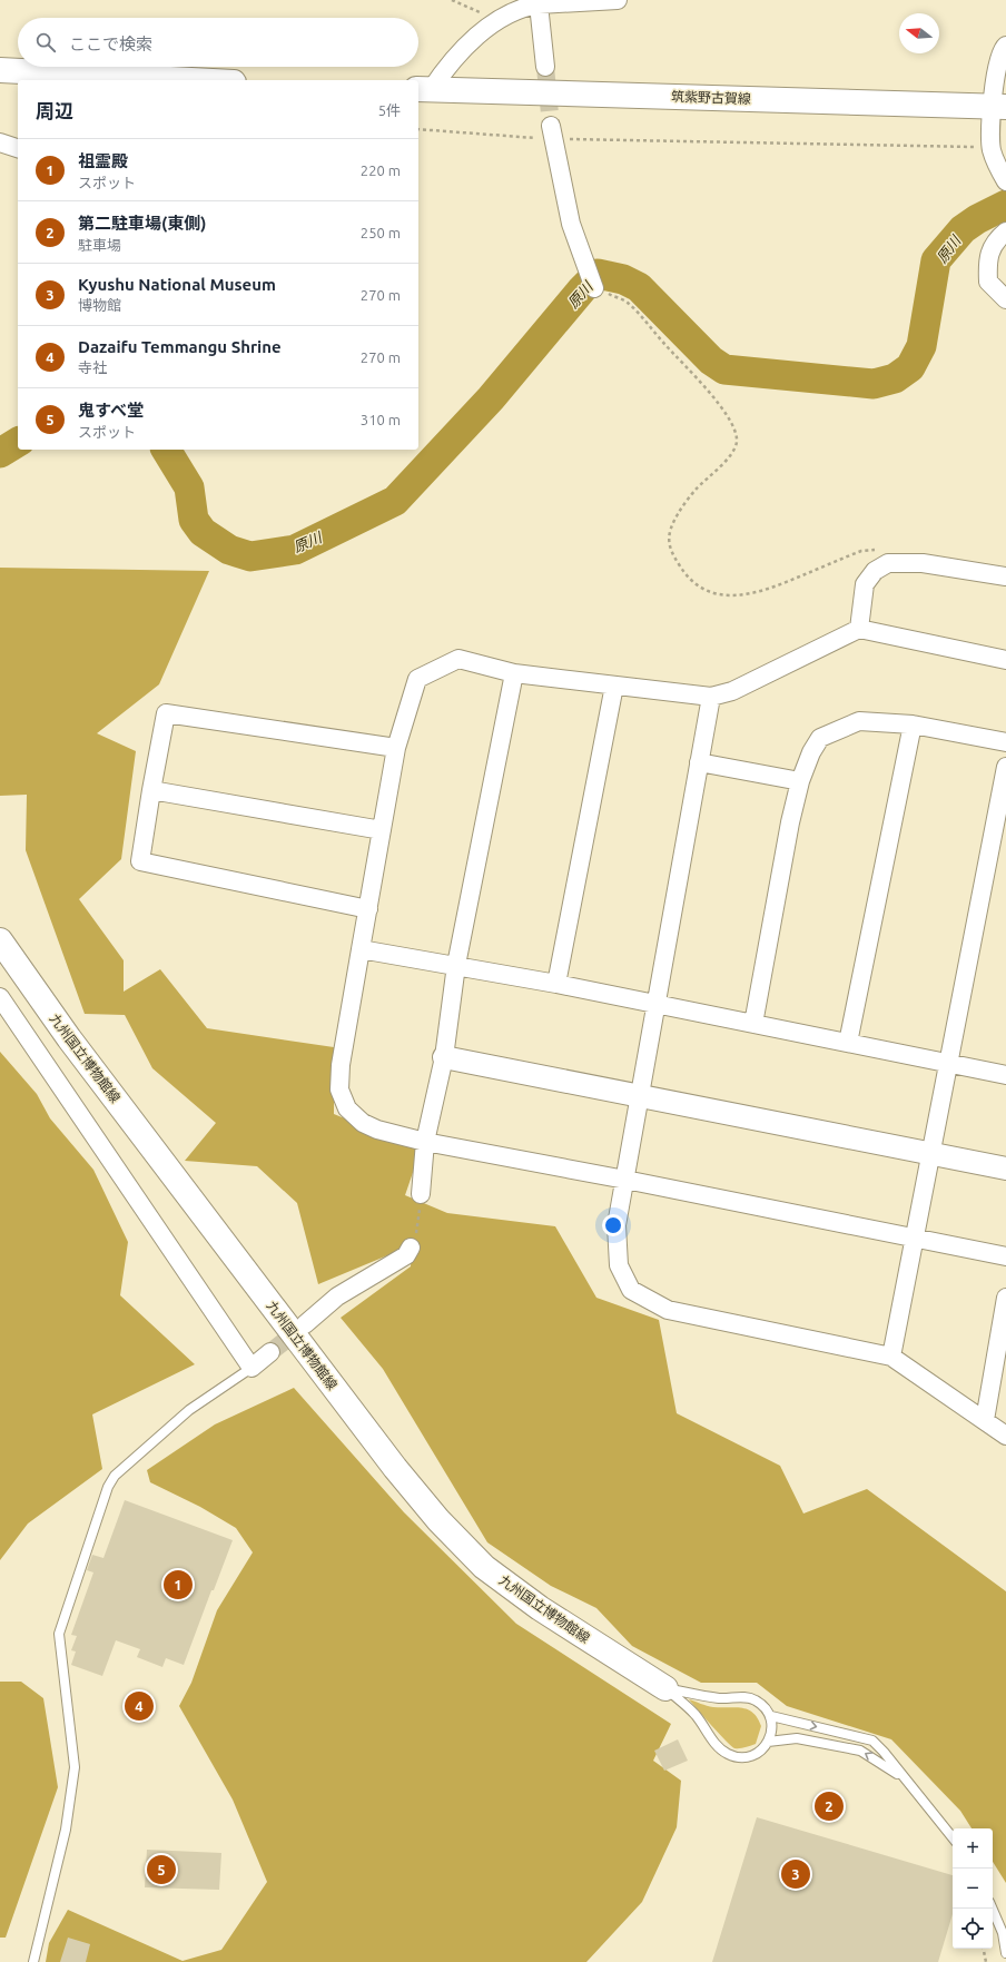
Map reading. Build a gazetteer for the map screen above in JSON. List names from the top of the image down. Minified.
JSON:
{"streets":{"main road":["筑紫野古賀線","九州国立博物館線"]},"water":["原川"],"north":"left","page":{"search":"ここで検索","heading":["周辺","5件"],"list":[{"mark":"1","name":"祖霊殿","note":"スポット","value":"220 m"},{"mark":"2","name":"第二駐車場(東側)","note":"駐車場","value":"250 m"},{"mark":"3","name":"Kyushu National Museum","note":"博物館","value":"270 m"},{"mark":"4","name":"Dazaifu Temmangu Shrine","note":"寺社","value":"270 m"},{"mark":"5","name":"鬼すべ堂","note":"スポット","value":"310 m"}],"pins":["1","4","2","5","3"],"map_buttons":["+","−"]}}
